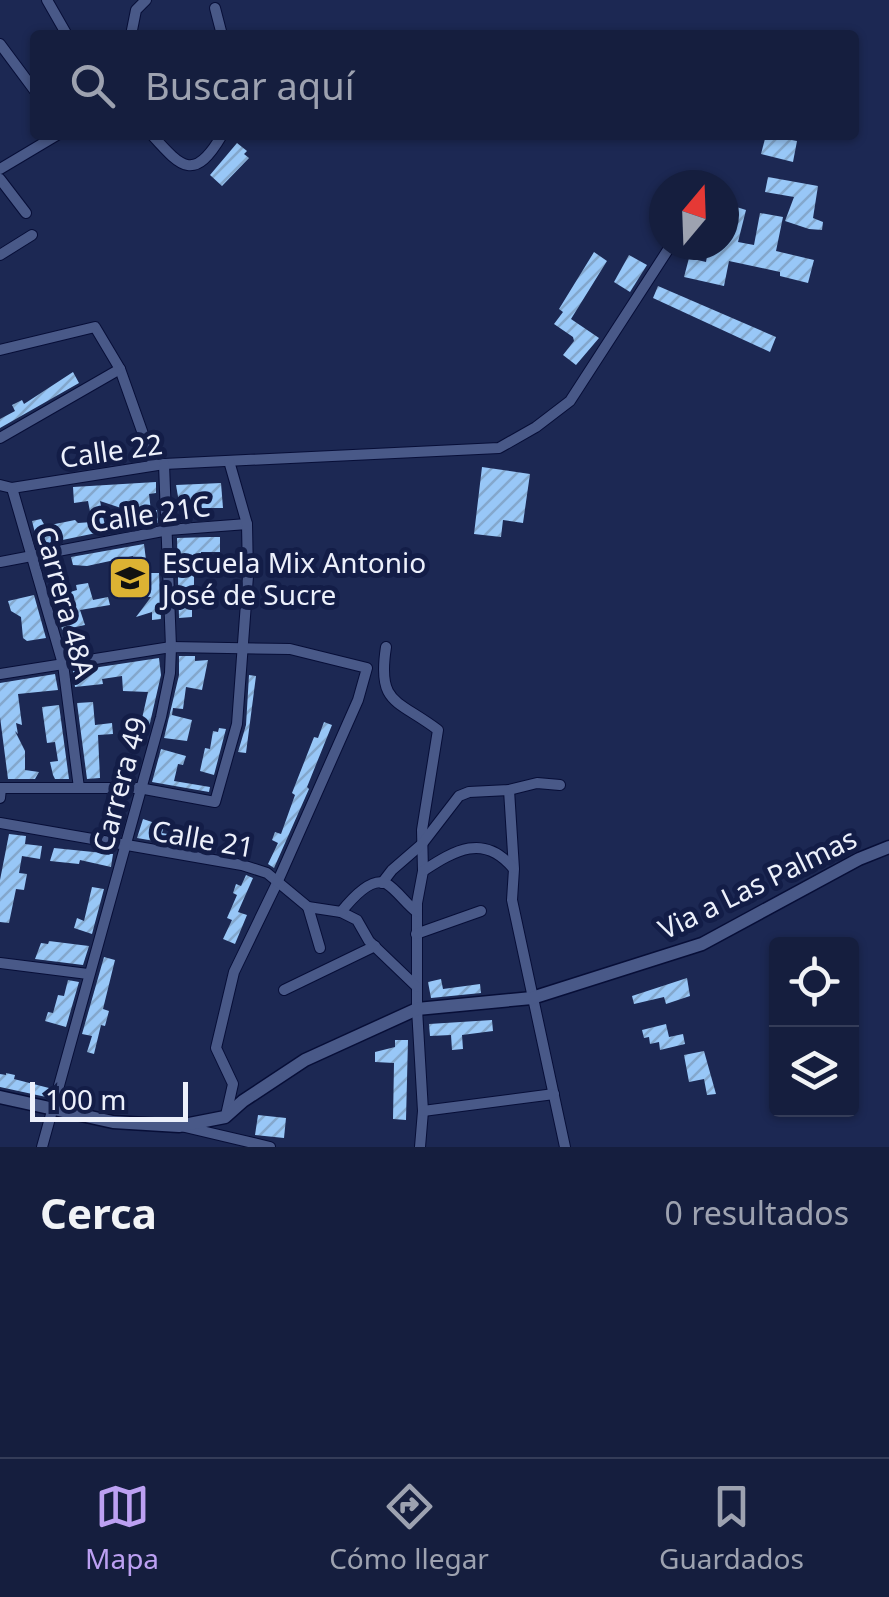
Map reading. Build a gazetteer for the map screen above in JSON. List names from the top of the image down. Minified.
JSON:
{"streets":{"street":["Calle 22","Calle 21C","Carrera 48A","Carrera 49","Calle 21","Via a Las Palmas"]},"crossings":[["Calle 22","Carrera 48A"],["Calle 22","Carrera 49"],["Calle 21C","Carrera 48A"],["Calle 21C","Carrera 49"],["Carrera 49","Calle 21"]],"places":{"school or university":["Escuela Mix Antonio José de Sucre"]},"scale_bar":"100 m","north":"top","page":{"search":"Buscar aquí","scale":"100 m","heading":["Cerca","0 resultados"],"nav":["Mapa","Cómo llegar","Guardados"]}}
